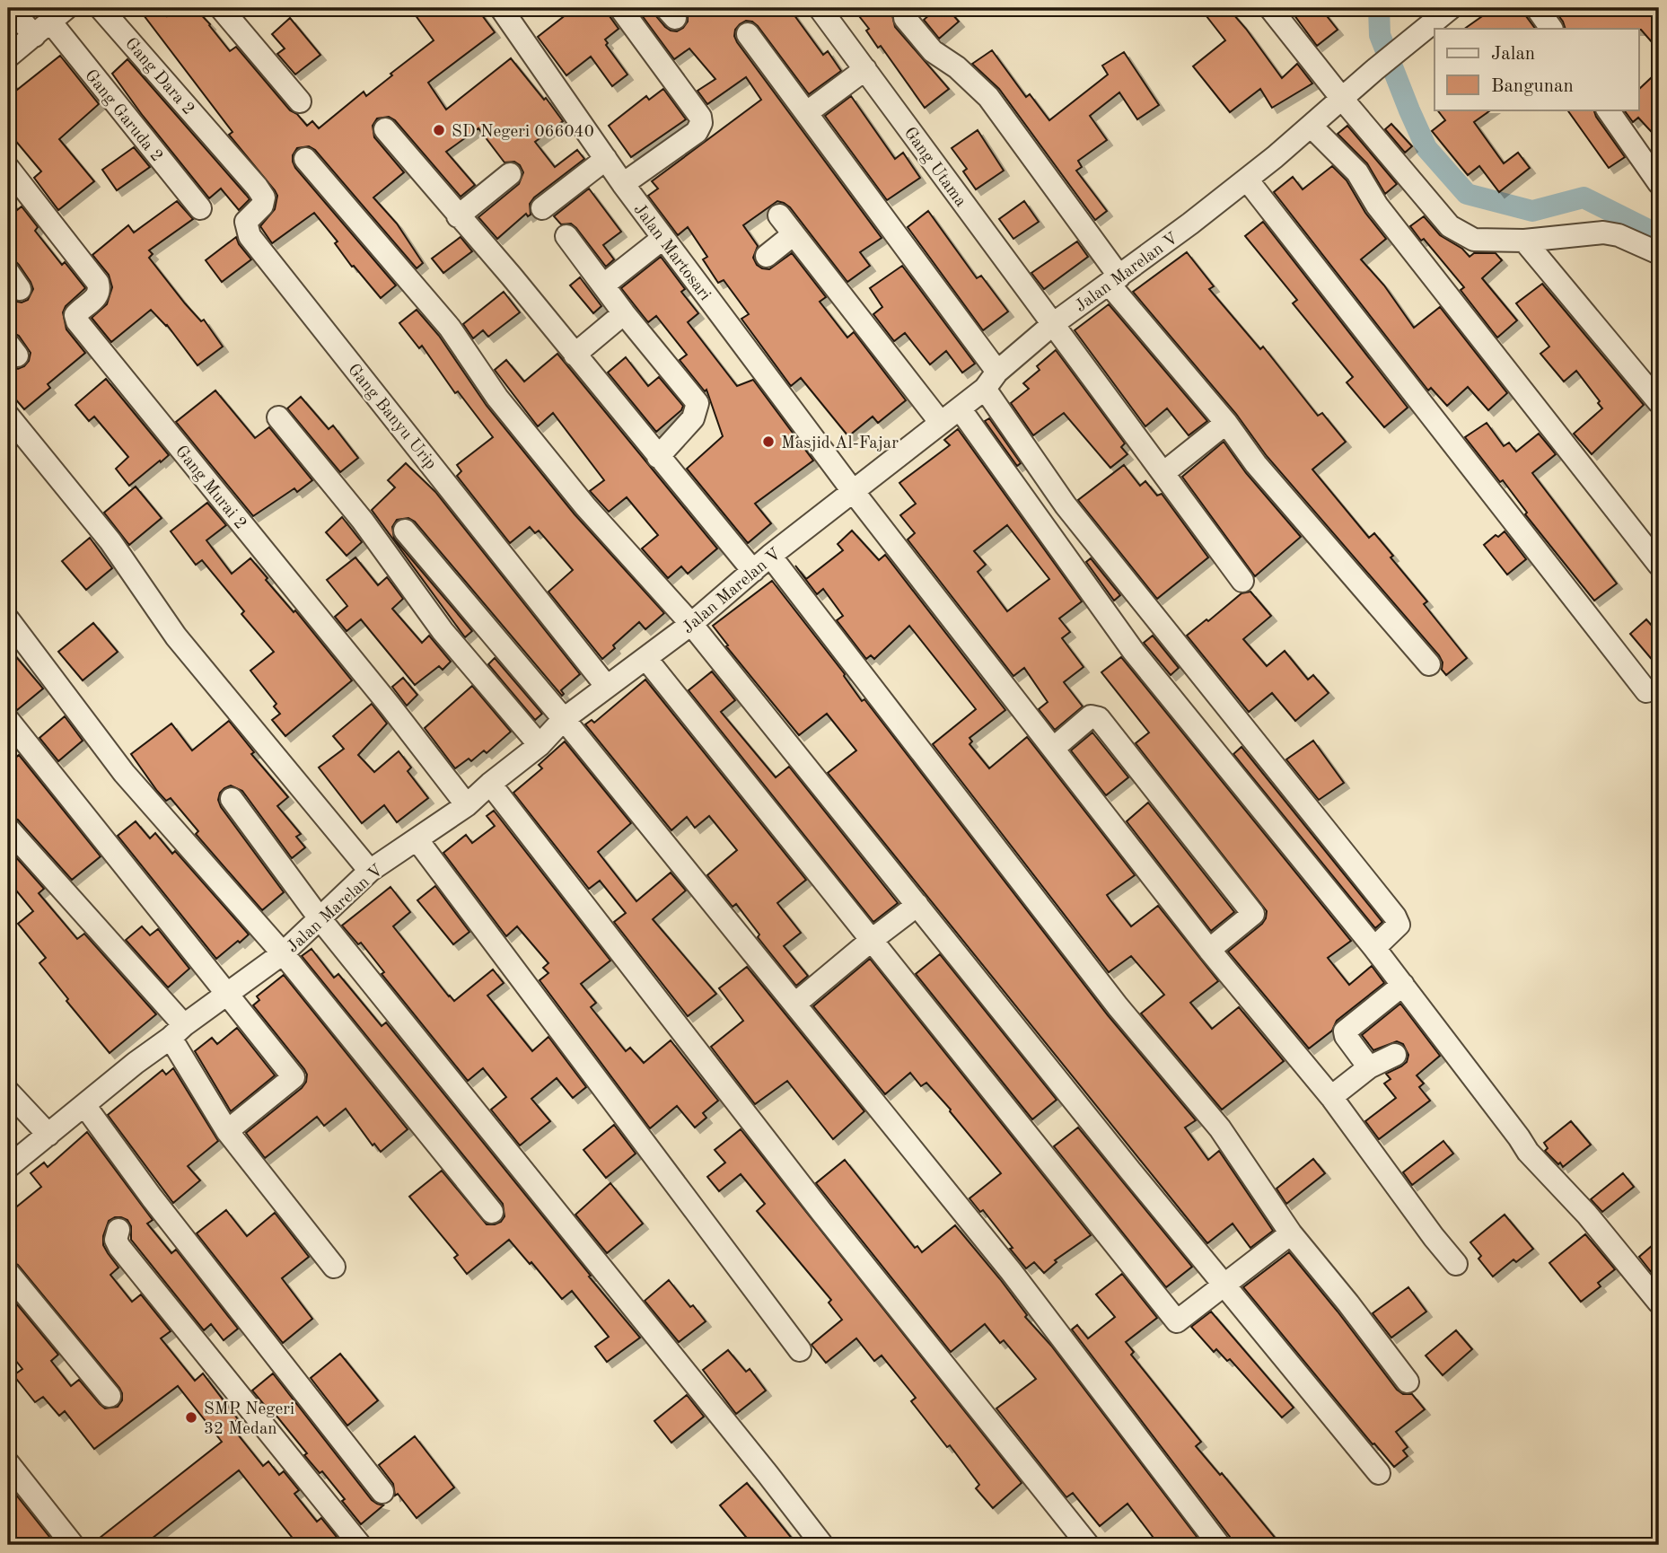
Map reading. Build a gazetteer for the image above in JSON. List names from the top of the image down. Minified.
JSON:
{"streets":{"street":["Gang Dara 2","Gang Garuda 2","Gang Utama","Jalan Martosari","Jalan Marelan V","Gang Banyu Urip","Gang Murai 2"]},"crossings":[["Gang Dara 2","Gang Banyu Urip"],["Gang Utama","Jalan Marelan V"],["Jalan Martosari","Jalan Marelan V"],["Jalan Marelan V","Gang Banyu Urip"],["Jalan Marelan V","Gang Murai 2"]],"places":["SD Negeri 066040","Masjid Al-Fajar","SMP Negeri 32 Medan"],"legend":["Jalan","Bangunan"]}
